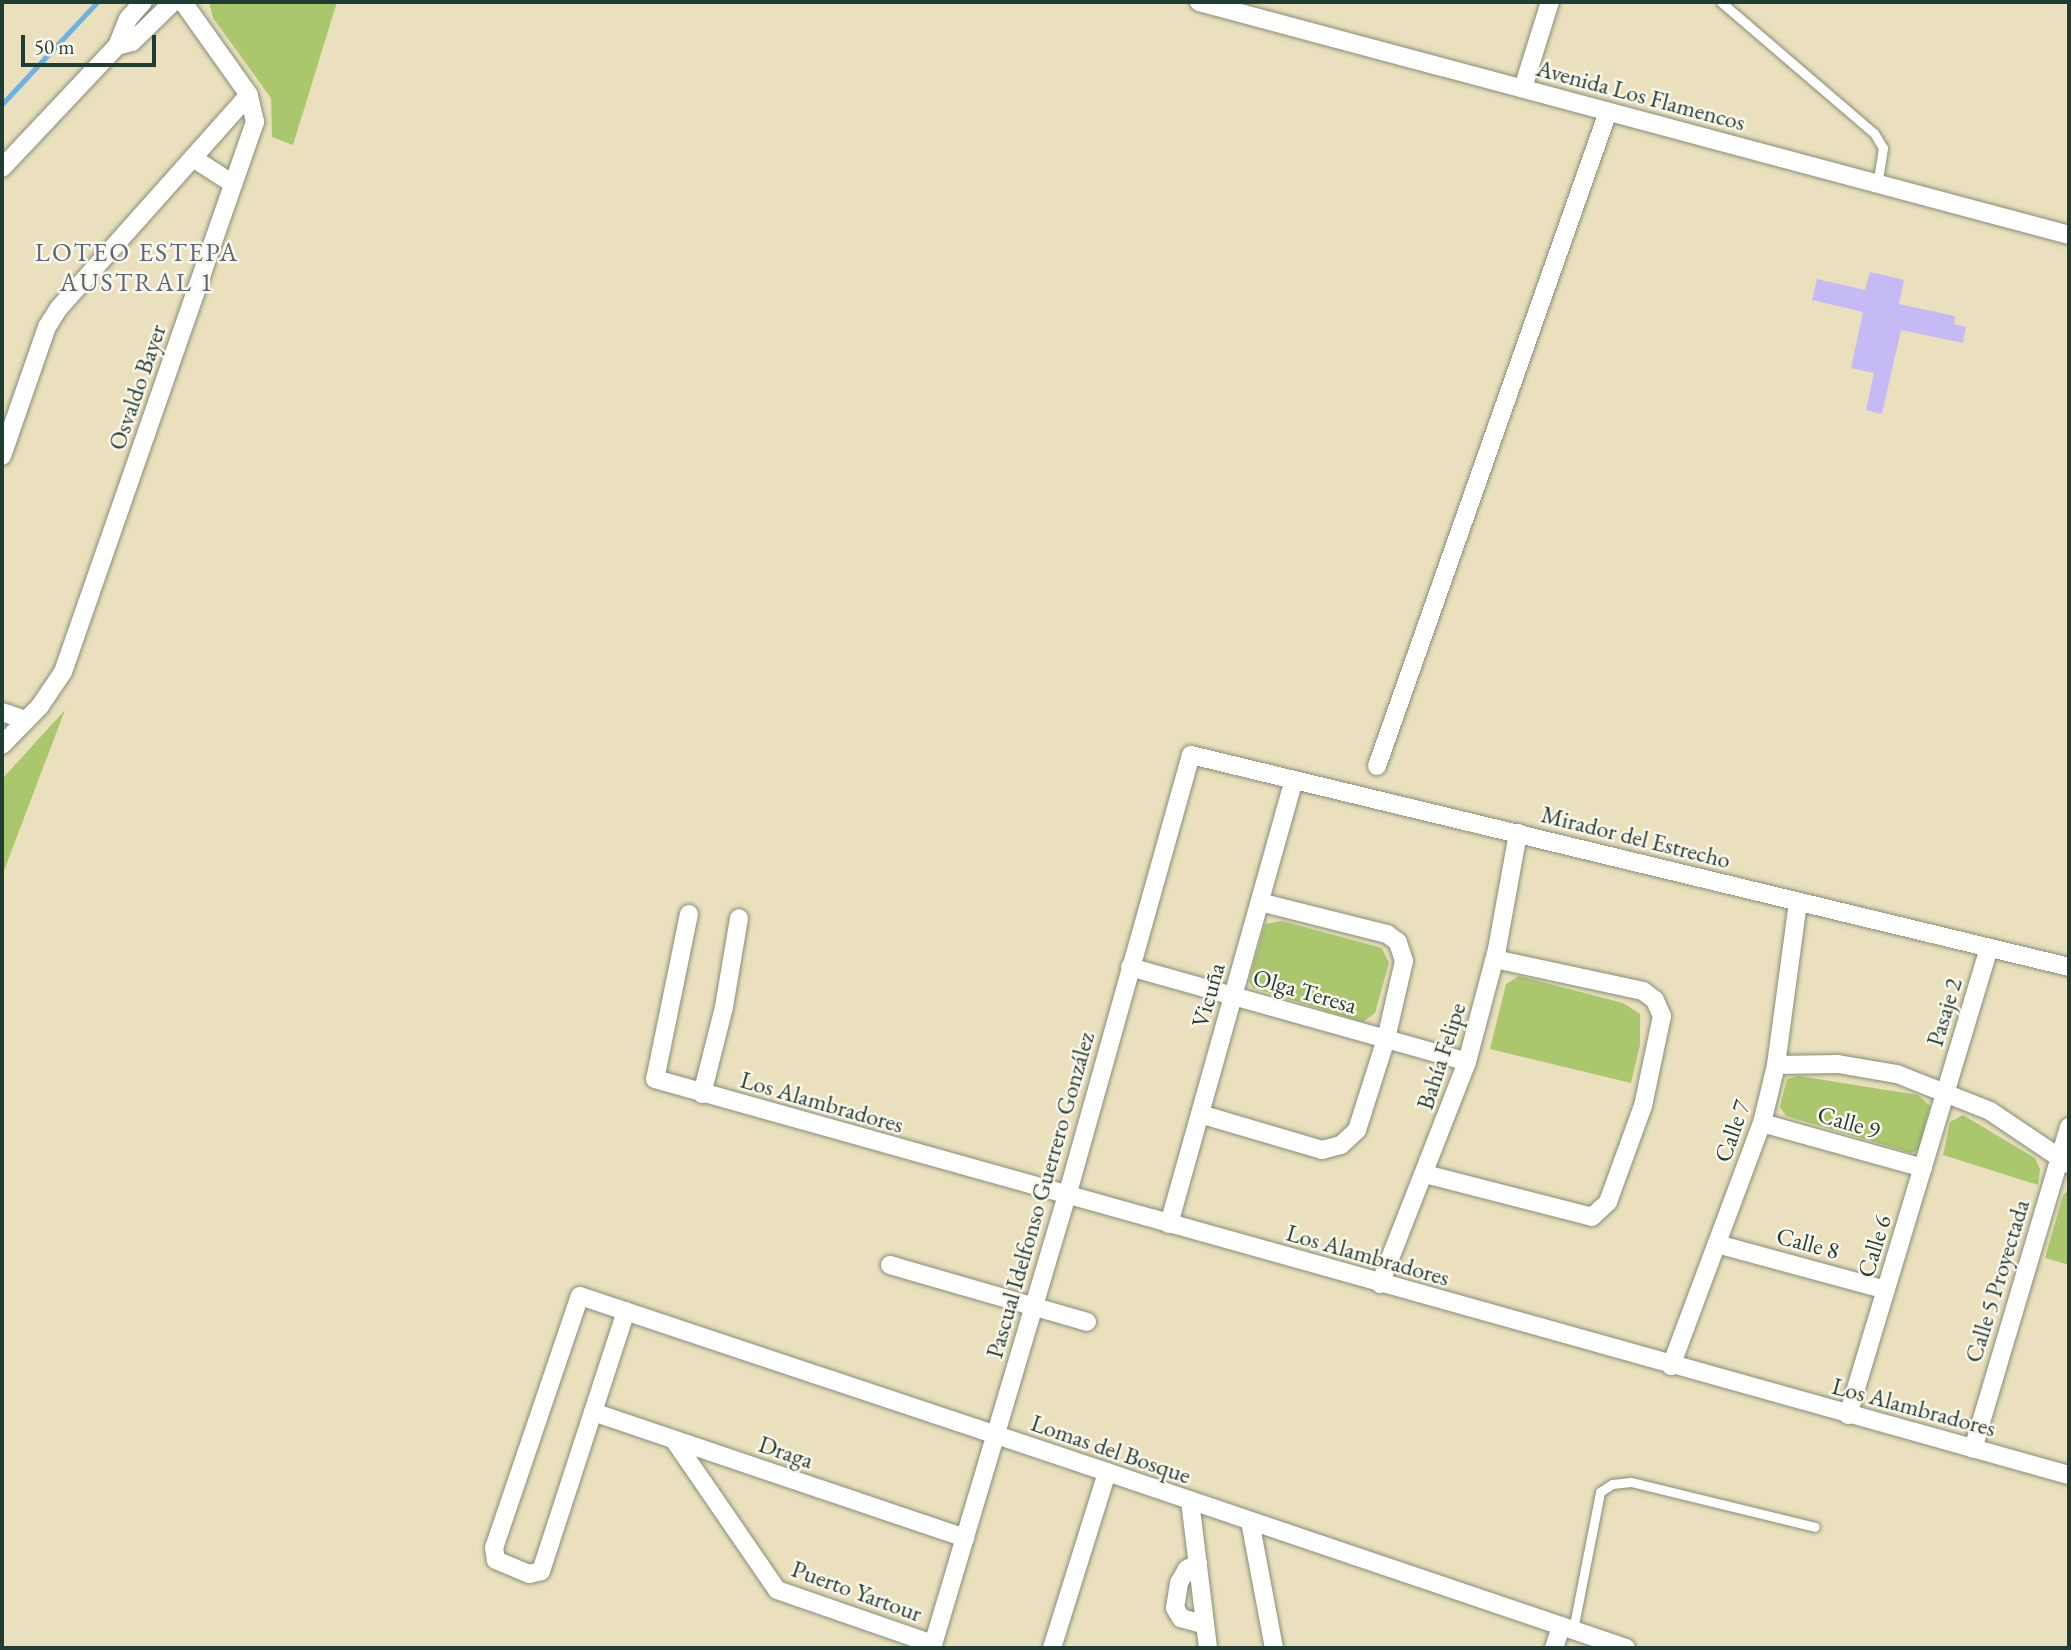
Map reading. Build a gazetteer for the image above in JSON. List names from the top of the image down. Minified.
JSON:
{"streets":{"street":["Avenida Los Flamencos","Osvaldo Bayer","Mirador del Estrecho","Olga Teresa","Vicuña","Pasaje 2","Bahía Felipe","Los Alambradores","Calle 9","Calle 7","Pascual Idelfonso Guerrero González","Calle 8","Calle 6","Calle 5 Proyectada","Lomas del Bosque","Draga","Puerto Yartour"]},"crossings":[["Mirador del Estrecho","Vicuña"],["Mirador del Estrecho","Pasaje 2"],["Mirador del Estrecho","Bahía Felipe"],["Mirador del Estrecho","Calle 7"],["Mirador del Estrecho","Pascual Idelfonso Guerrero González"],["Olga Teresa","Vicuña"],["Olga Teresa","Bahía Felipe"],["Olga Teresa","Pascual Idelfonso Guerrero González"],["Vicuña","Los Alambradores"],["Pasaje 2","Calle 6"],["Bahía Felipe","Los Alambradores"],["Los Alambradores","Calle 7"],["Los Alambradores","Pascual Idelfonso Guerrero González"],["Los Alambradores","Calle 6"],["Los Alambradores","Calle 5 Proyectada"],["Calle 9","Calle 7"],["Calle 9","Calle 6"],["Calle 7","Calle 8"],["Pascual Idelfonso Guerrero González","Lomas del Bosque"],["Pascual Idelfonso Guerrero González","Draga"],["Pascual Idelfonso Guerrero González","Puerto Yartour"],["Calle 8","Calle 6"],["Lomas del Bosque","Draga"],["Draga","Puerto Yartour"]],"districts":["LOTEO ESTEPA AUSTRAL 1"],"scale_bar":"50 m"}
